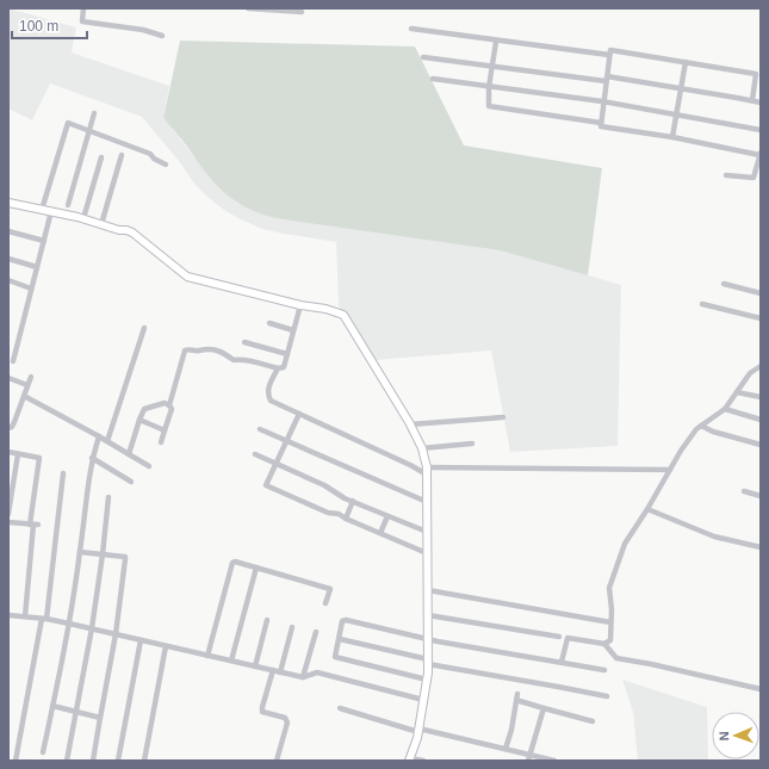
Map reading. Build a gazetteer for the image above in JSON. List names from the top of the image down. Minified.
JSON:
{"scale_bar":"100 m","north":"left"}
